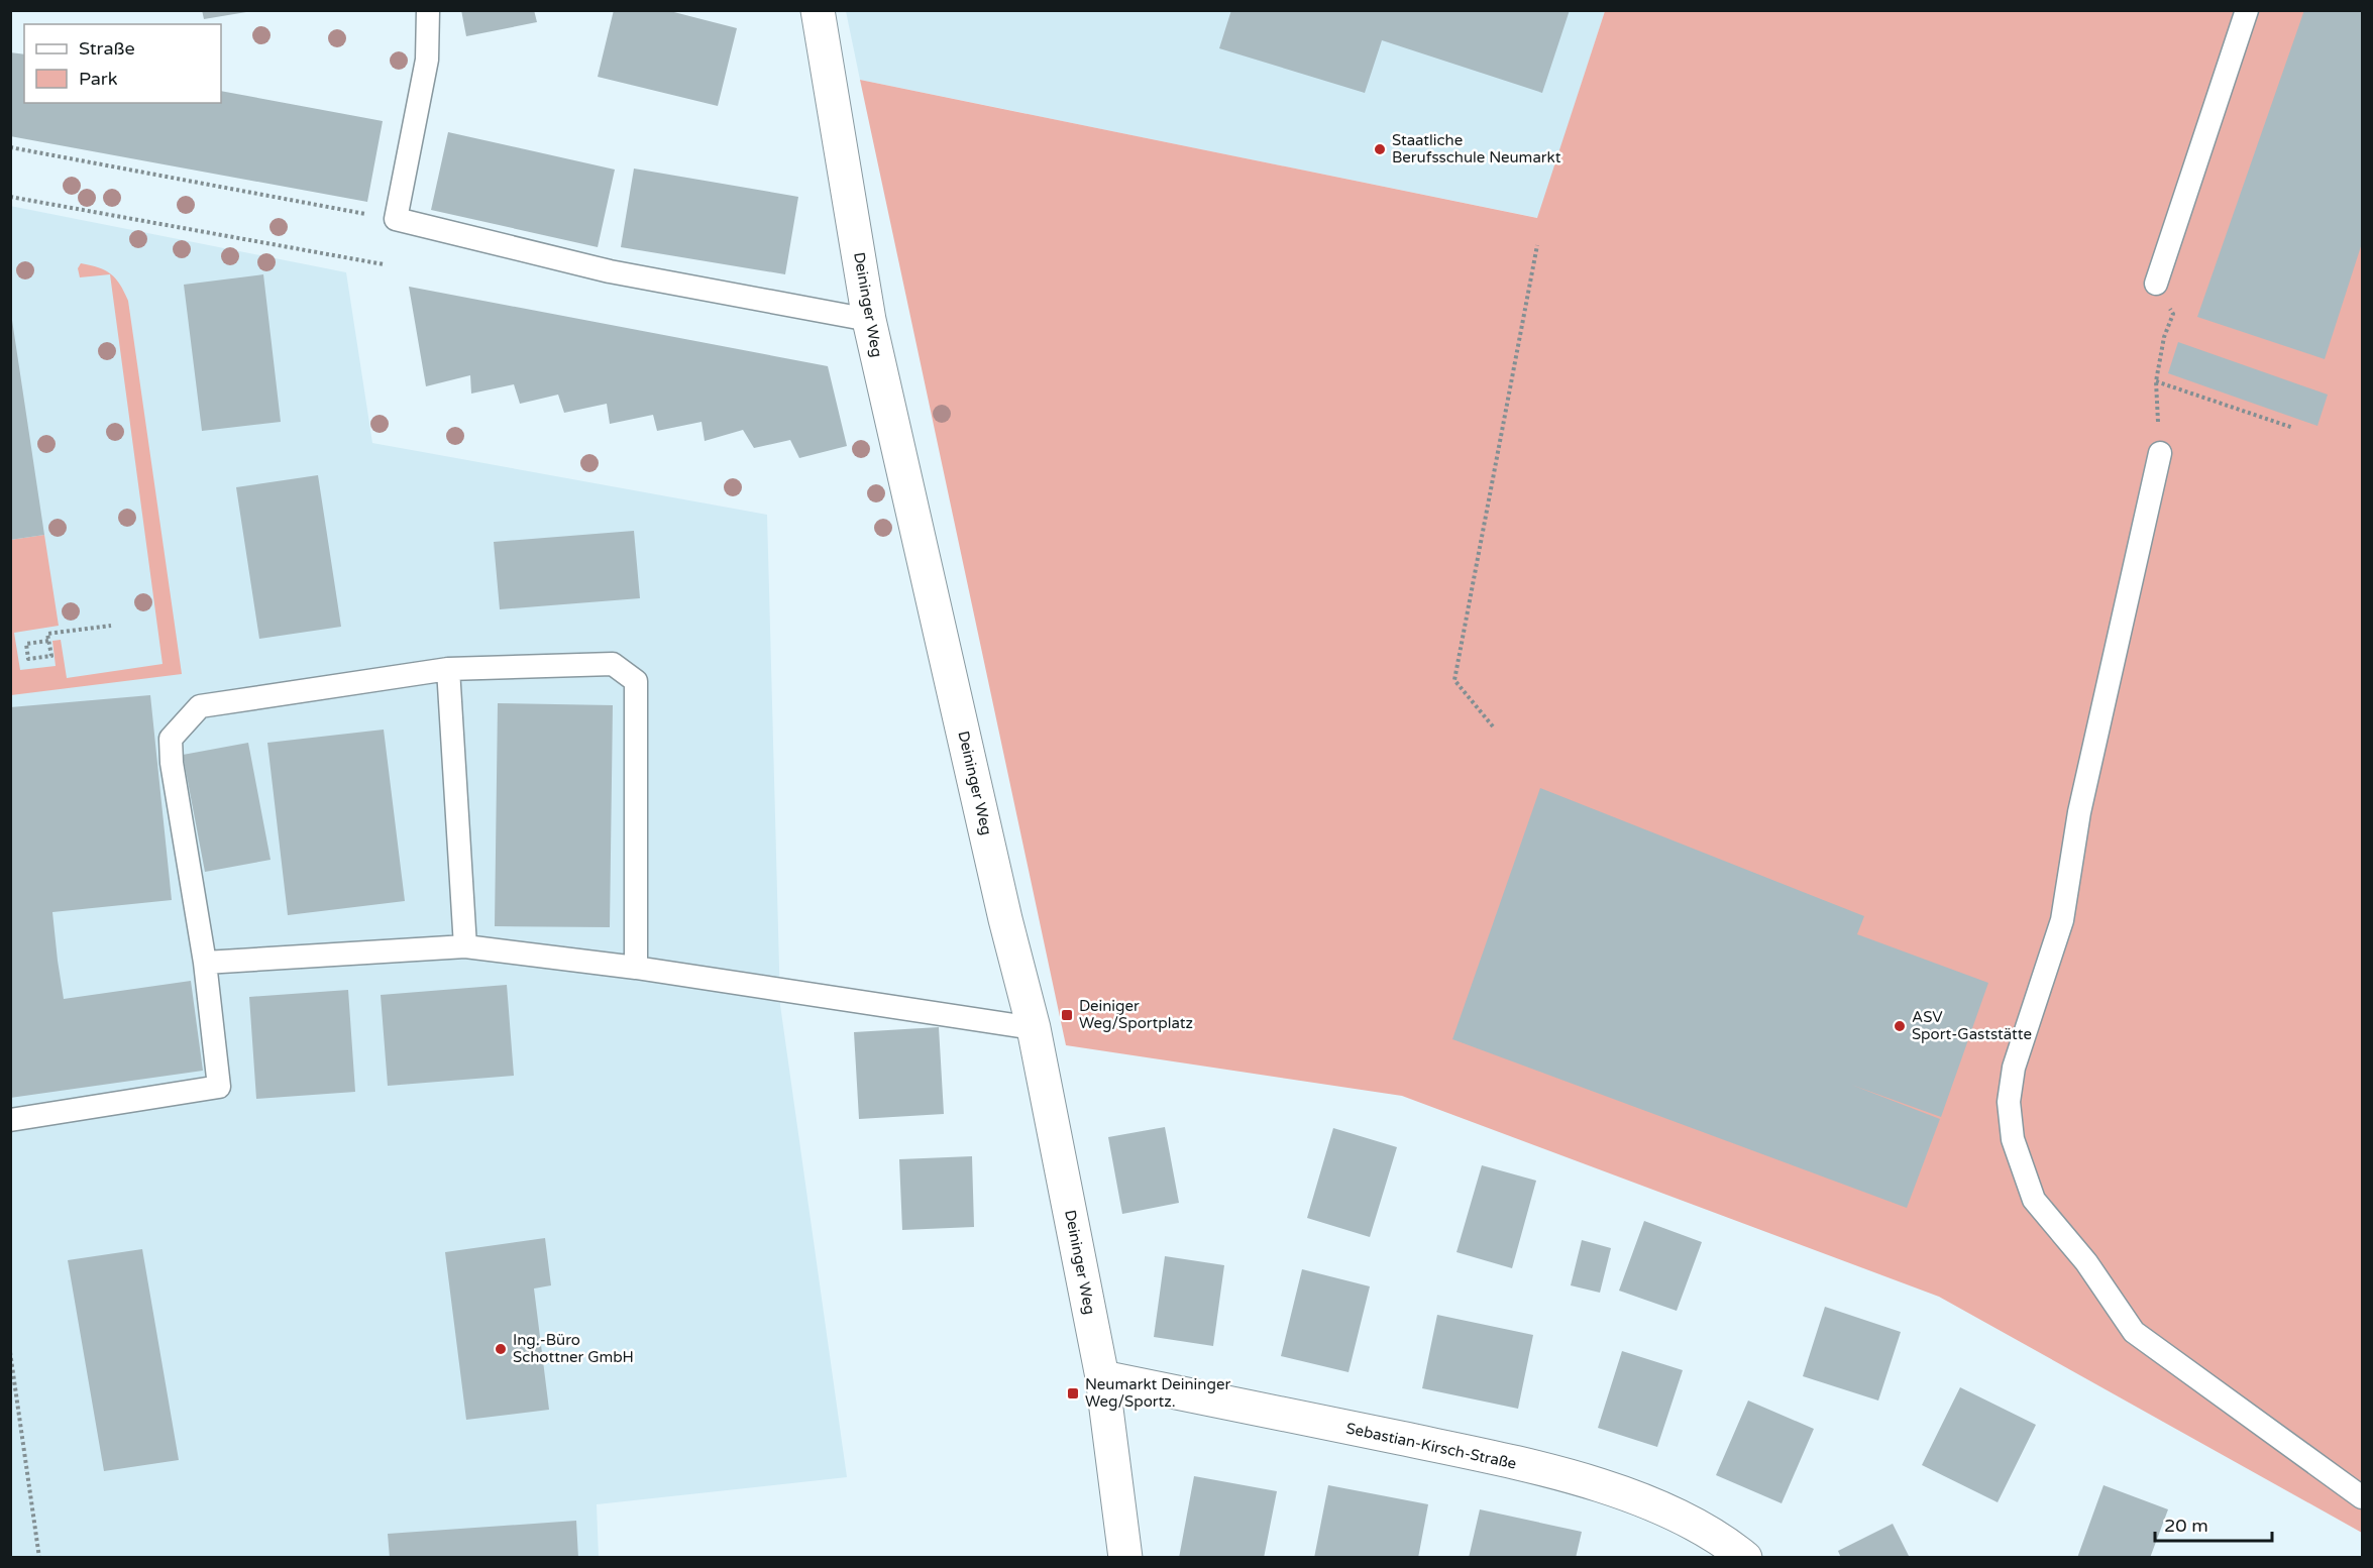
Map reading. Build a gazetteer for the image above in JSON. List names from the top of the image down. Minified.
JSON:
{"streets":{"street":["Deininger Weg","Sebastian-Kirsch-Straße"]},"crossings":[["Deininger Weg","Sebastian-Kirsch-Straße"]],"places":{"other":["Staatliche Berufsschule Neumarkt","ASV Sport-Gaststätte","Ing.-Büro Schottner GmbH"],"transit":["Deiniger Weg/Sportplatz","Neumarkt Deininger Weg/Sportz."]},"legend":["Straße","Park"],"scale_bar":"20 m"}
